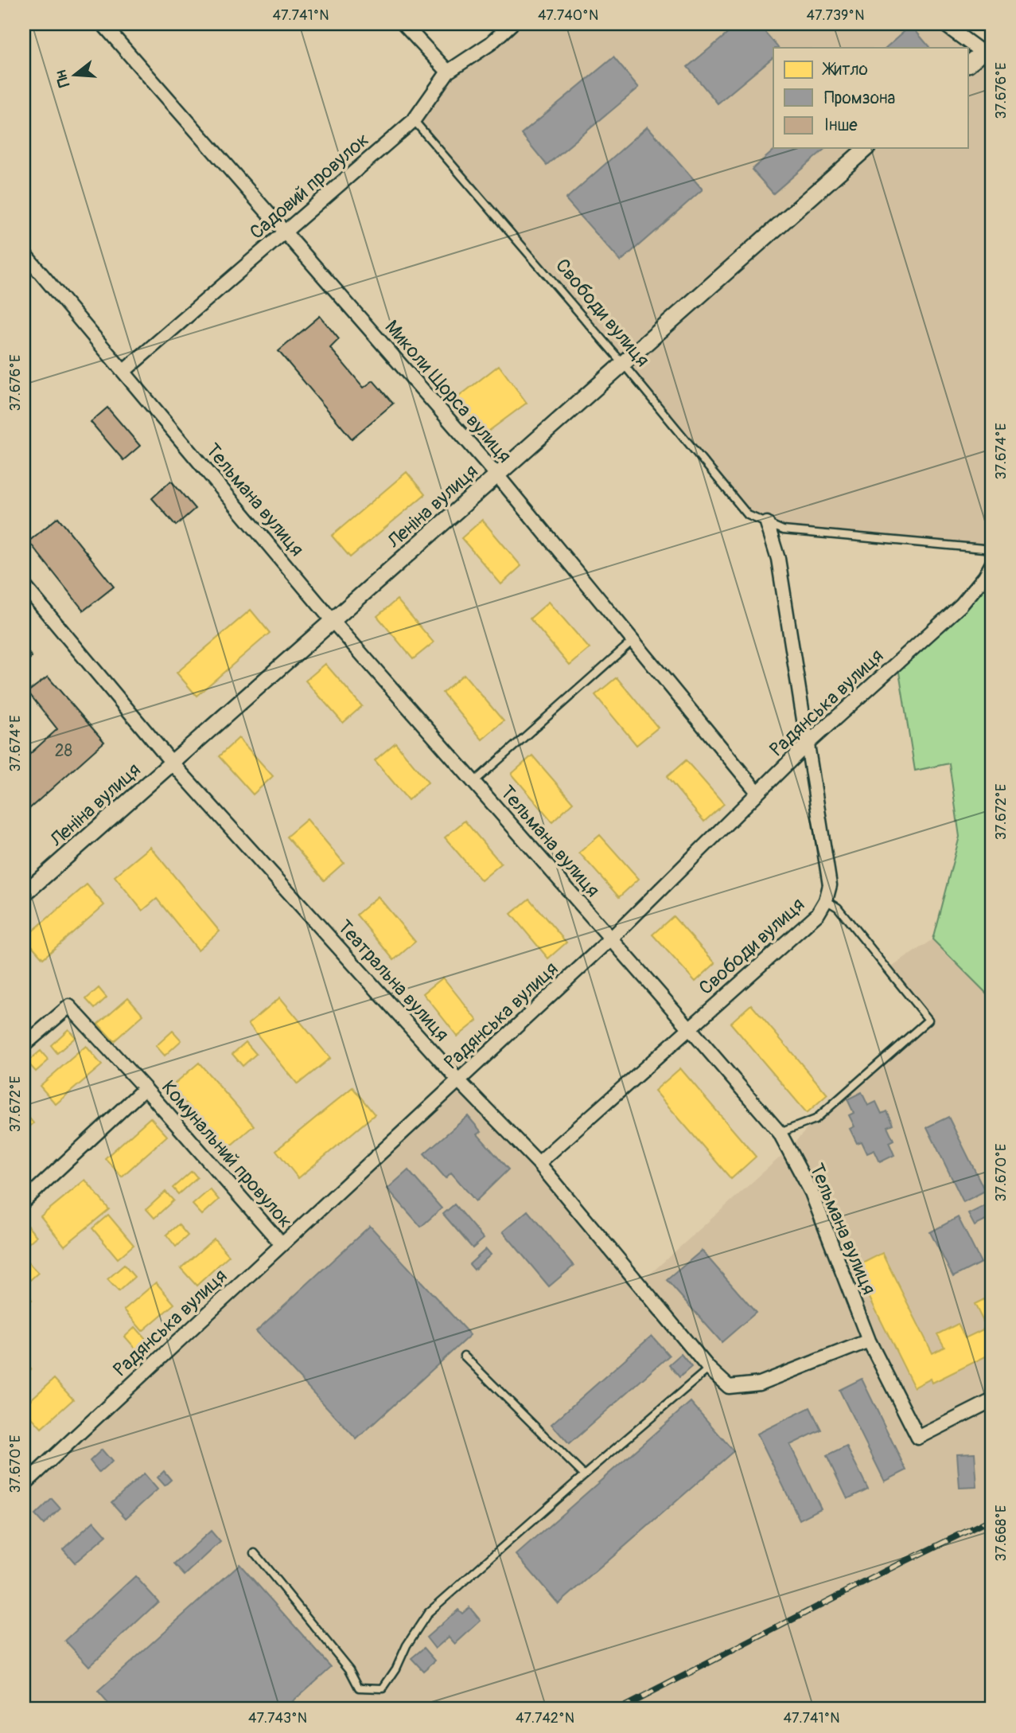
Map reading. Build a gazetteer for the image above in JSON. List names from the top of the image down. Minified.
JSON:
{"streets":{"street":["Садовий провулок","Свободи вулиця","Миколи Щорса вулиця","Тельмана вулиця","Леніна вулиця","Радянська вулиця","Театральна вулиця","Комунальний провулок"]},"crossings":[["Садовий провулок","Свободи вулиця"],["Садовий провулок","Миколи Щорса вулиця"],["Садовий провулок","Тельмана вулиця"],["Свободи вулиця","Тельмана вулиця"],["Свободи вулиця","Леніна вулиця"],["Свободи вулиця","Радянська вулиця"],["Свободи вулиця","Театральна вулиця"],["Миколи Щорса вулиця","Леніна вулиця"],["Миколи Щорса вулиця","Радянська вулиця"],["Тельмана вулиця","Леніна вулиця"],["Тельмана вулиця","Радянська вулиця"],["Тельмана вулиця","Театральна вулиця"],["Леніна вулиця","Театральна вулиця"],["Радянська вулиця","Театральна вулиця"],["Радянська вулиця","Комунальний провулок"]],"house_numbers":["28"],"legend":["Житло","Промзона","Інше"],"north":"left","coordinates":["47.741°N","47.740°N","47.739°N","37.676°E","37.674°E","37.672°E","37.670°E","37.668°E","47.743°N","47.742°N"]}
